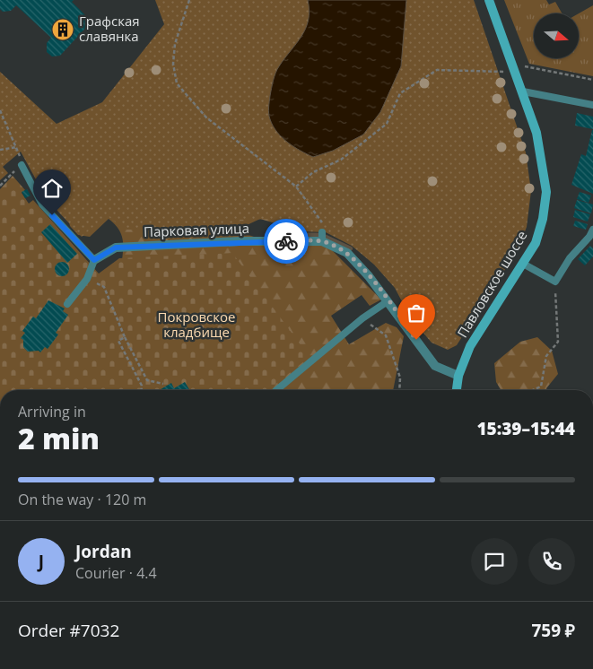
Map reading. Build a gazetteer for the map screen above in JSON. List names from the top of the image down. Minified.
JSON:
{"streets":{"main road":["Павловское шоссе"],"street":["Парковая улица"]},"crossings":[["Парковая улица","Павловское шоссе"]],"parks":["Покровское кладбище"],"places":{"building":["Графская славянка"]},"north":"right","page":{"heading":["2 min","Arriving in","15:39–15:44"],"panel":["Jordan","Courier · 4.4","Order #7032","759 ₽"],"bar":"On the way · 120 m","round":"J"}}
